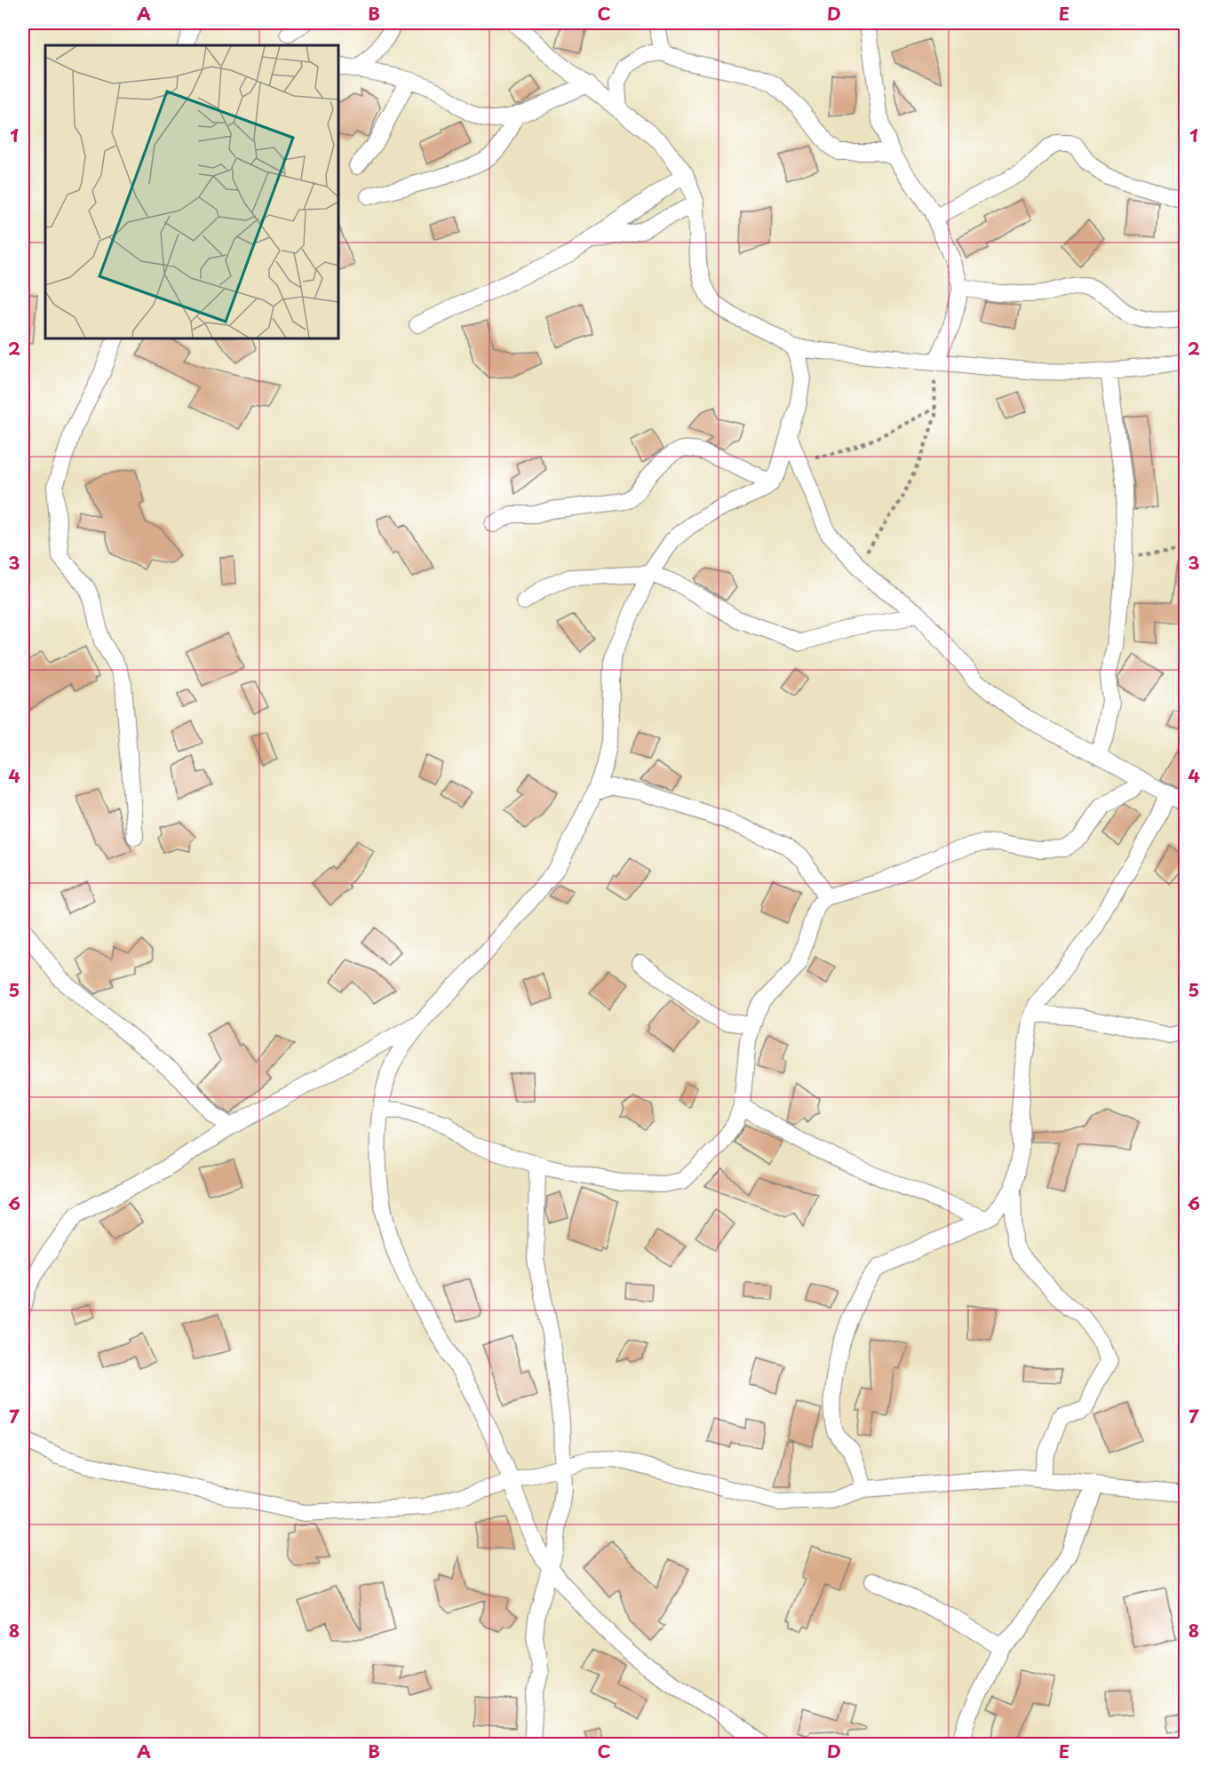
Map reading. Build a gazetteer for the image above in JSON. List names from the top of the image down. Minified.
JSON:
{"grid":{"columns":["A","B","C","D","E"],"rows":["1","2","3","4","5","6","7","8"]}}
